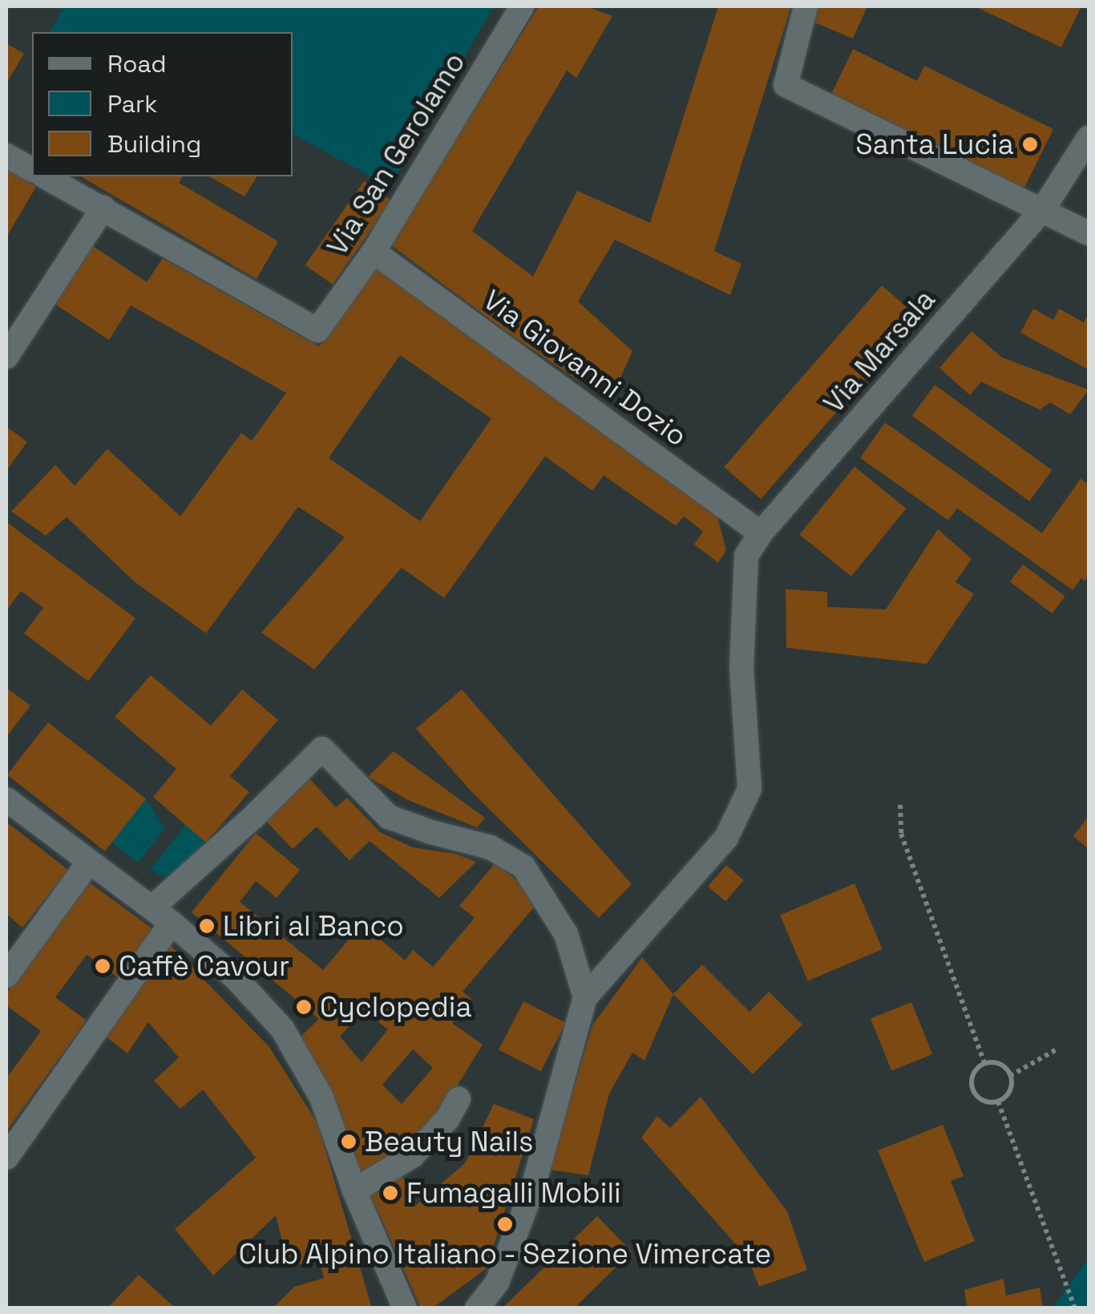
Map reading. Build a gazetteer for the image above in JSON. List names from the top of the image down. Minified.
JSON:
{"streets":{"street":["Via San Gerolamo","Via Marsala","Via Giovanni Dozio"]},"crossings":[["Via San Gerolamo","Via Giovanni Dozio"],["Via Marsala","Via Giovanni Dozio"]],"places":["Santa Lucia","Libri al Banco","Caffè Cavour","Cyclopedia","Beauty Nails","Fumagalli Mobili","Club Alpino Italiano - Sezione Vimercate"],"legend":["Road","Park","Building"]}
